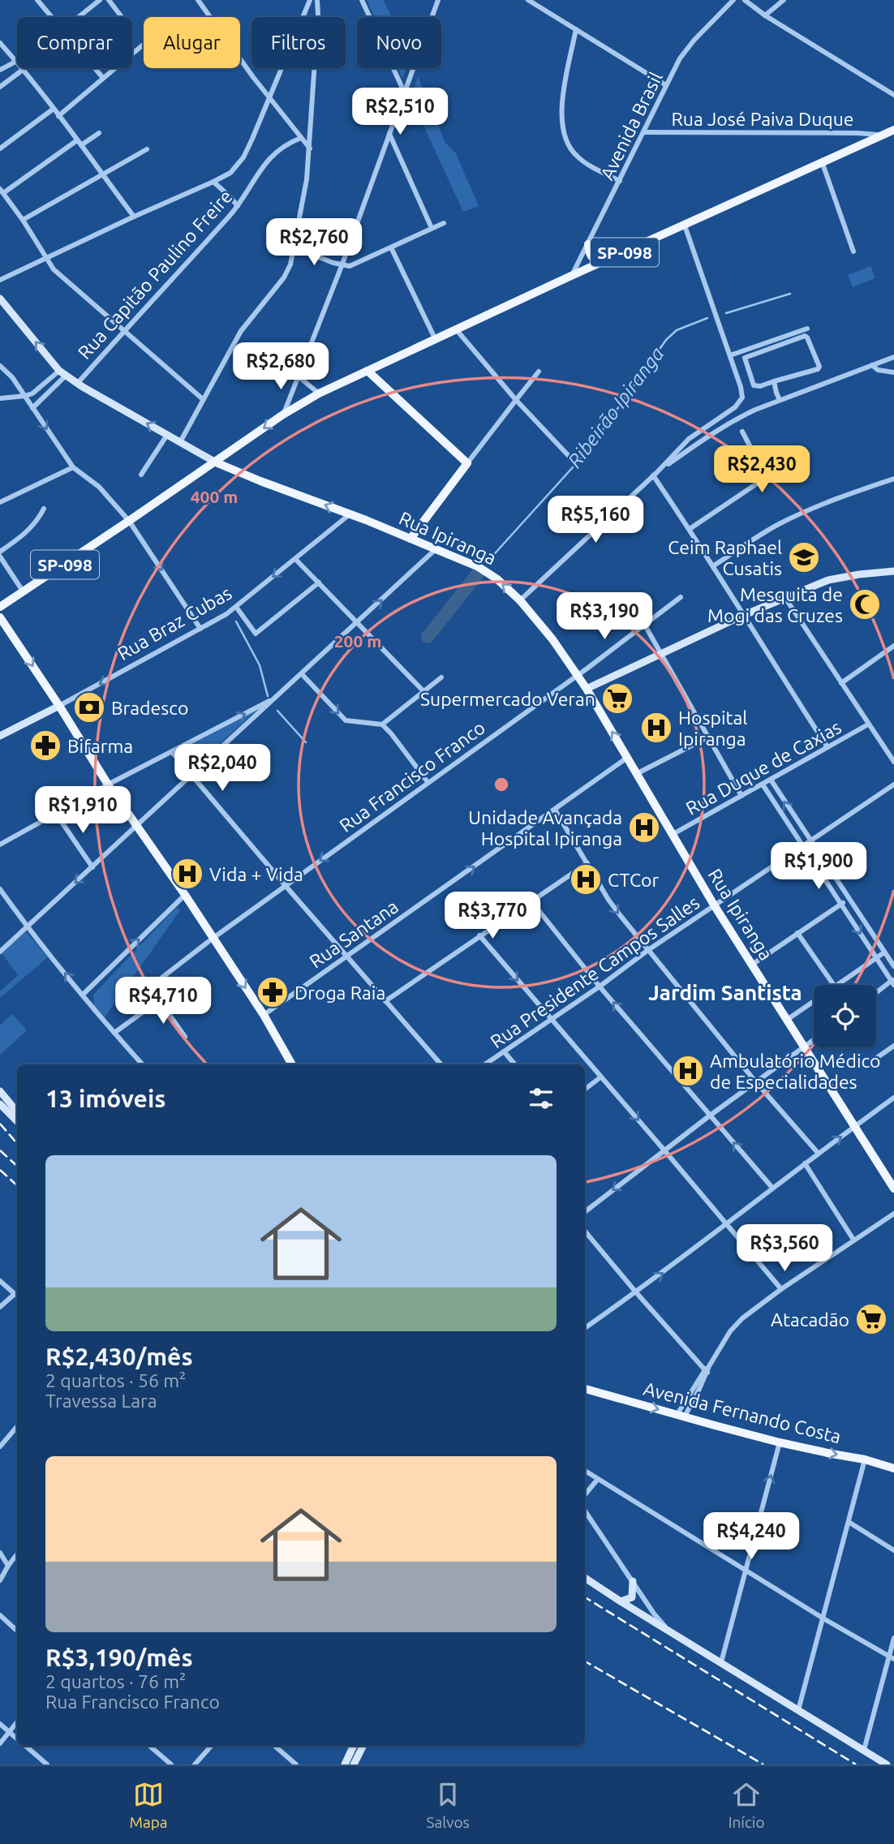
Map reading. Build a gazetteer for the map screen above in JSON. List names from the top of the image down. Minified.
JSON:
{"streets":{"main road":["SP-098","Rua Ipiranga","Rua Braz Cubas","Avenida Fernando Costa"],"street":["Rua José Paiva Duque","Avenida Brasil","Rua Capitão Paulino Freire","Rua Duque de Caxias","Rua Francisco Franco","Rua Santana","Rua Presidente Campos Salles"]},"crossings":[["Rua José Paiva Duque","Avenida Brasil"],["Rua José Paiva Duque","SP-098"],["Avenida Brasil","SP-098"],["SP-098","Rua Ipiranga"],["Rua Capitão Paulino Freire","Rua Ipiranga"],["Rua Ipiranga","Rua Braz Cubas"],["Rua Ipiranga","Rua Duque de Caxias"],["Rua Ipiranga","Rua Francisco Franco"],["Rua Ipiranga","Rua Santana"],["Rua Ipiranga","Rua Presidente Campos Salles"]],"one_way":["Rua Ipiranga","Rua Braz Cubas","Rua Santana","Avenida Fernando Costa"],"districts":["Jardim Santista"],"water":["Ribeirão Ipiranga"],"places":{"school or university":["Ceim Raphael Cusatis"],"mosque":["Mesquita de Mogi das Cruzes"],"supermarket":["Supermercado Veran","Atacadão"],"bank":["Bradesco"],"hospital":["Hospital Ipiranga","Unidade Avançada Hospital Ipiranga","Vida + Vida","CTCor","Ambulatório Médico de Especialidades"],"pharmacy":["Bifarma","Droga Raia"]},"page":{"chip":["Comprar","Alugar","Filtros","Novo"],"price":["R$2,510","R$2,760","R$2,680","R$2,430","R$5,160","R$3,190","R$2,040","R$1,910","R$1,900","R$3,770","R$4,710","R$3,560","R$4,240"],"heading":"13 imóveis","list":[{"name":"R$2,430/mês","note":"2 quartos · 56 m² · Travessa Lara"},{"name":"R$3,190/mês","note":"2 quartos · 76 m² · Rua Francisco Franco"}],"tabs":["Mapa","Salvos","Início"]},"rings":["400 m","200 m"]}
